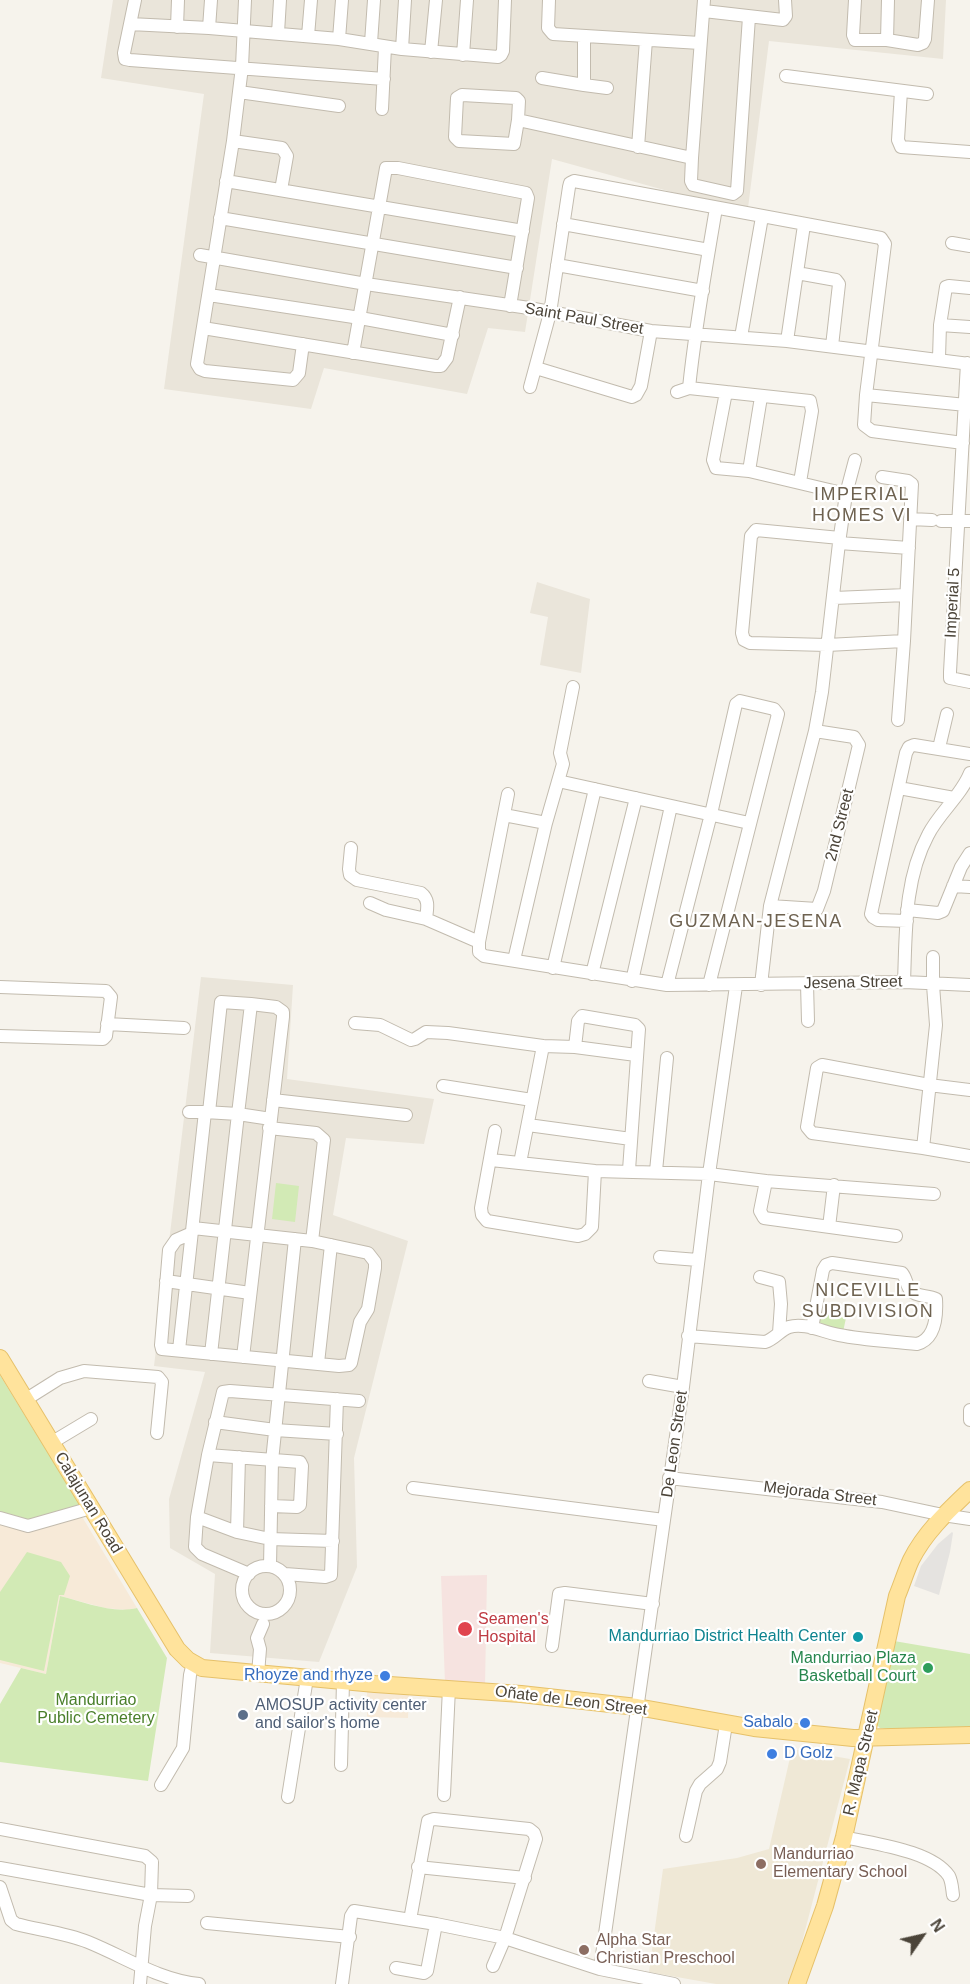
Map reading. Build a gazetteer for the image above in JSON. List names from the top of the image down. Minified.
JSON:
{"streets":{"main road":["Calajunan Road","Oñate de Leon Street","R. Mapa Street"],"street":["Saint Paul Street","Imperial 5","2nd Street","Jesena Street","De Leon Street","Mejorada Street"]},"crossings":[["Saint Paul Street","Imperial 5"],["Jesena Street","De Leon Street"],["De Leon Street","Mejorada Street"],["De Leon Street","Oñate de Leon Street"],["Mejorada Street","R. Mapa Street"],["Calajunan Road","Oñate de Leon Street"],["Oñate de Leon Street","R. Mapa Street"]],"districts":["IMPERIAL HOMES VI","GUZMAN-JESENA","NICEVILLE SUBDIVISION"],"parks":["Mandurriao Public Cemetery"],"places":["Seamen's Hospital","Mandurriao District Health Center","Mandurriao Plaza Basketball Court","Rhoyze and rhyze","AMOSUP activity center and sailor's home","Sabalo","D Golz","Mandurriao Elementary School","Alpha Star Christian Preschool"],"north":"top right"}
